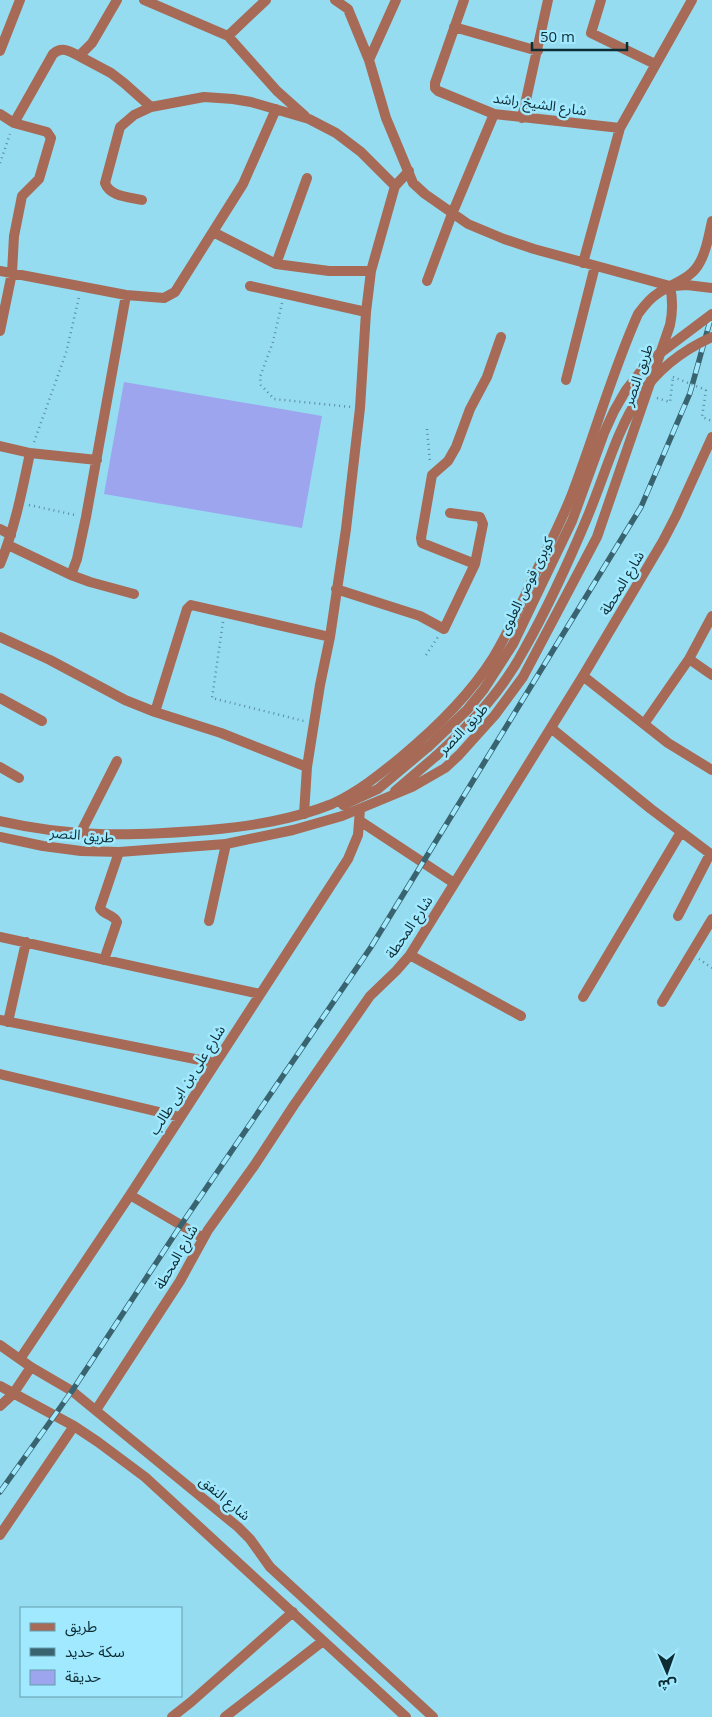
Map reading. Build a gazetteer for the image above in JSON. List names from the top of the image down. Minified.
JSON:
{"streets":{"street":["شارع الشيخ راشد","طريق النصر","شارع المحطة","كوبرى قوص العلوى","شارع على بن ابى طالب","شارع النفق"]},"crossings":[["طريق النصر","كوبرى قوص العلوى"],["طريق النصر","شارع على بن ابى طالب"],["شارع المحطة","شارع النفق"],["شارع على بن ابى طالب","شارع النفق"]],"legend":["طريق","سكة حديد","حديقة"],"scale_bar":"50 m","north":"bottom"}
